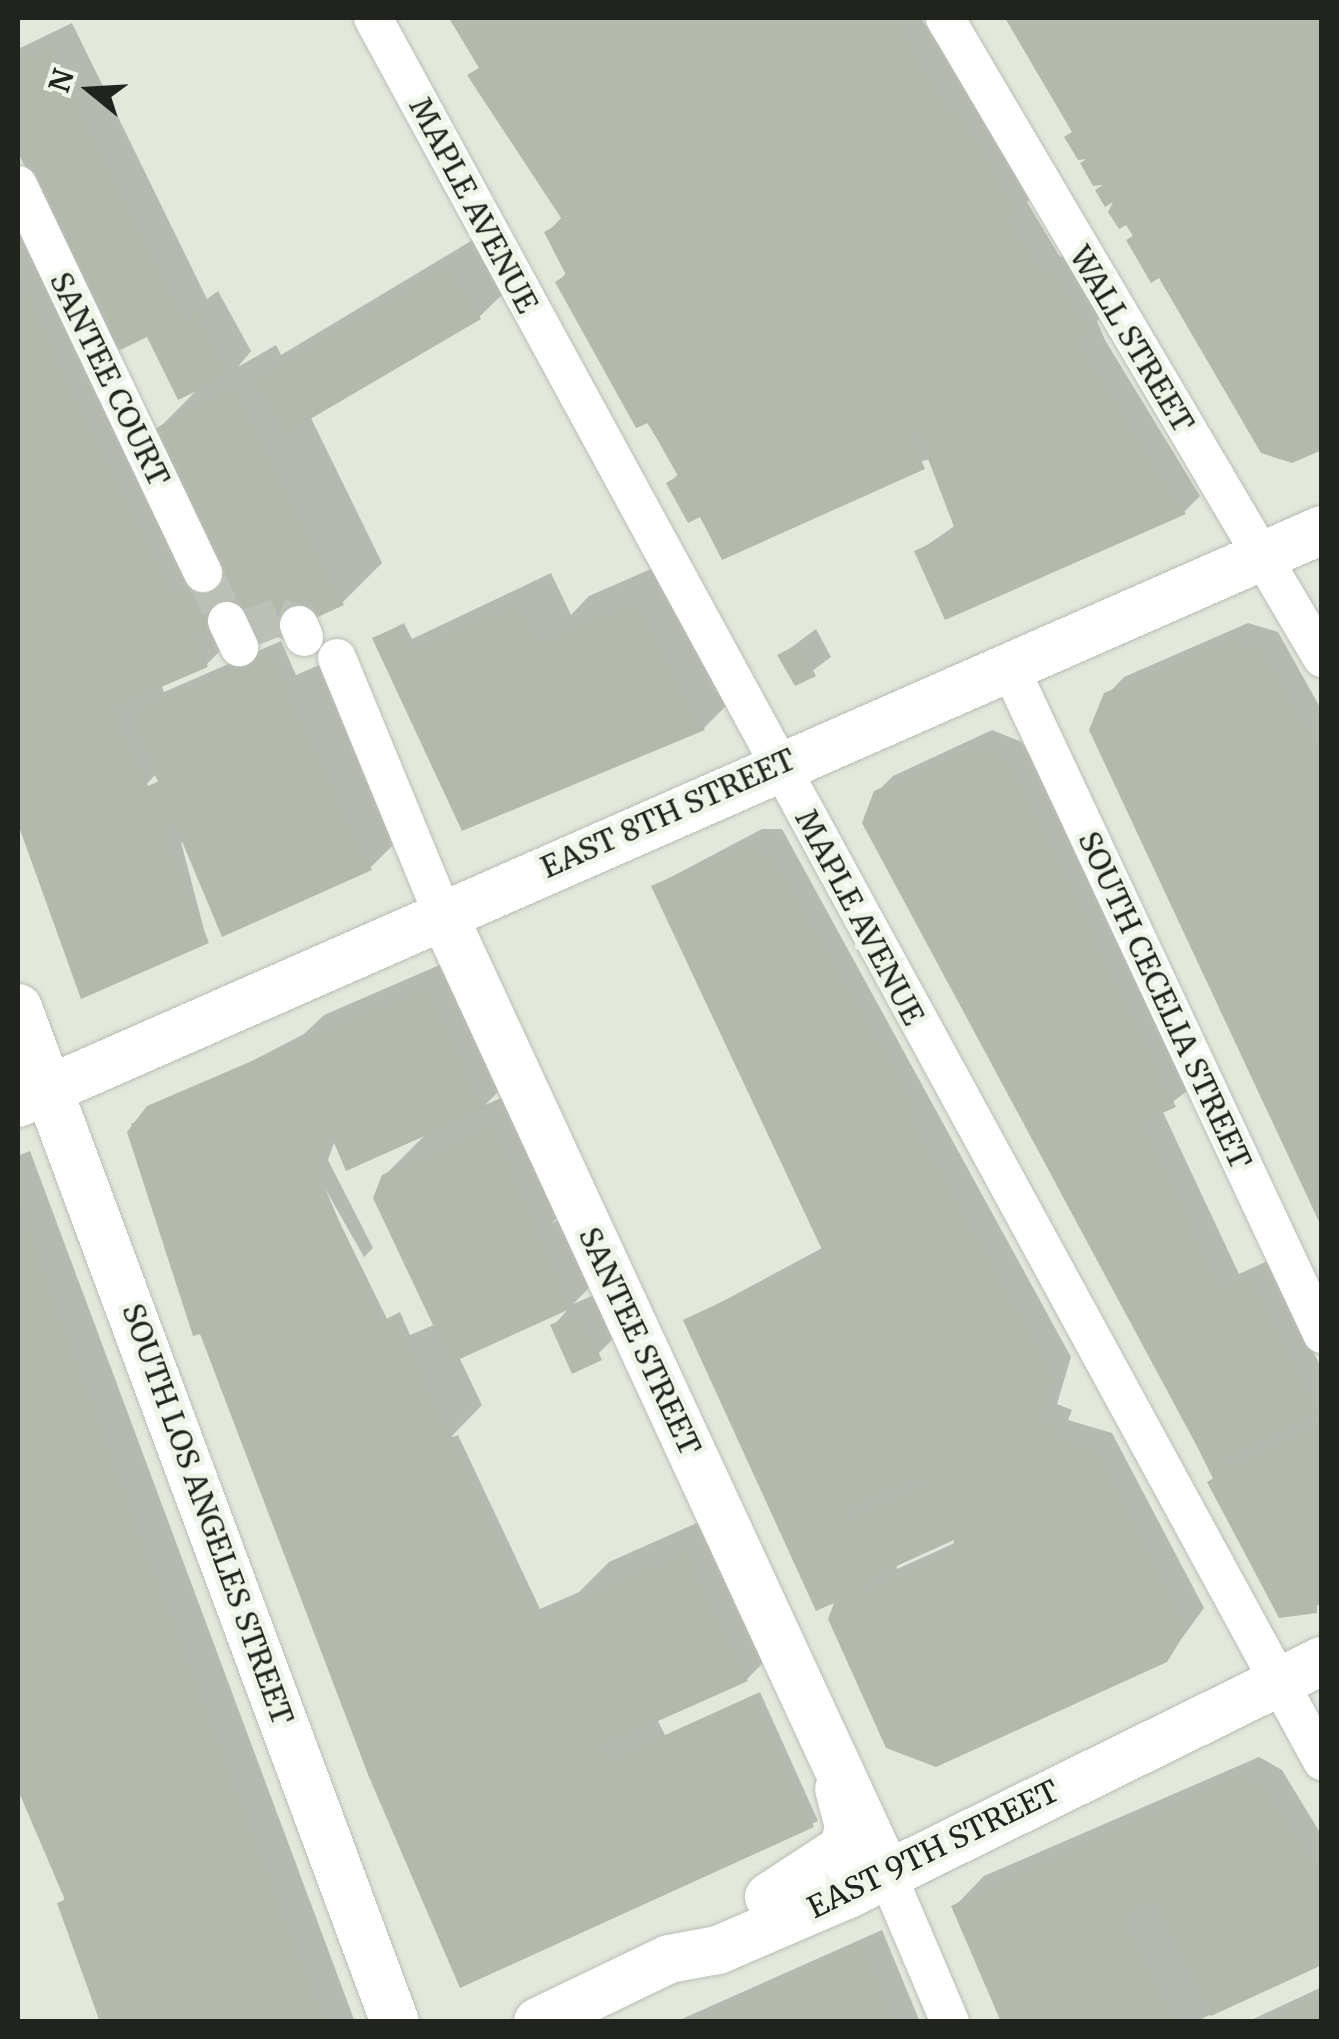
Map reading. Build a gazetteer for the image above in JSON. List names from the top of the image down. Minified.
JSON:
{"streets":{"main road":["EAST 8TH STREET","SANTEE STREET","SOUTH LOS ANGELES STREET","EAST 9TH STREET"],"street":["MAPLE AVENUE","WALL STREET","SANTEE COURT","SOUTH CECELIA STREET"]},"crossings":[["MAPLE AVENUE","EAST 8TH STREET"],["MAPLE AVENUE","EAST 9TH STREET"],["WALL STREET","EAST 8TH STREET"],["EAST 8TH STREET","SOUTH CECELIA STREET"],["EAST 8TH STREET","SANTEE STREET"],["EAST 8TH STREET","SOUTH LOS ANGELES STREET"],["SANTEE STREET","EAST 9TH STREET"]],"north":"left"}
